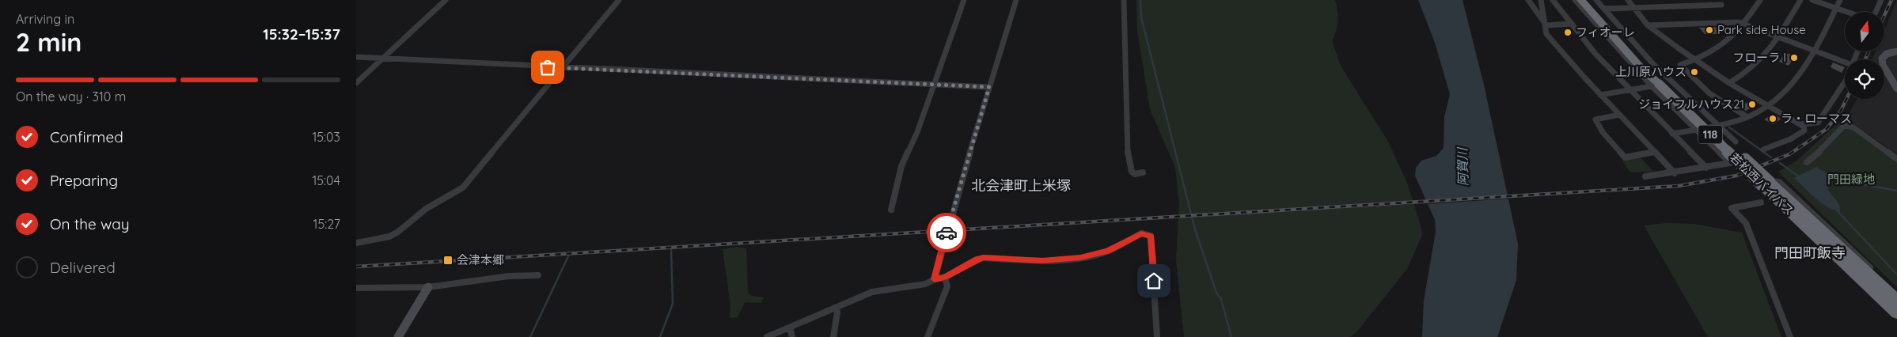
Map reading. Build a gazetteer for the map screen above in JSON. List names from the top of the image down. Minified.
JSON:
{"streets":{"highway":["118","若松西バイパス"]},"districts":["北会津町上米塚","門田町飯寺"],"water":["阿賀川"],"parks":["門田緑地"],"places":{"other":["Park side House","フィオーレ","フローラ I","上川原ハウス","ジョイフルハウス21","ラ・ローマス"],"transit":["会津本郷"]},"north":"top","page":{"heading":["2 min","Arriving in","15:32–15:37"],"bar":"On the way · 310 m","list":[["Confirmed","15:03"],["Preparing","15:04"],["On the way","15:27"],"Delivered"]}}
